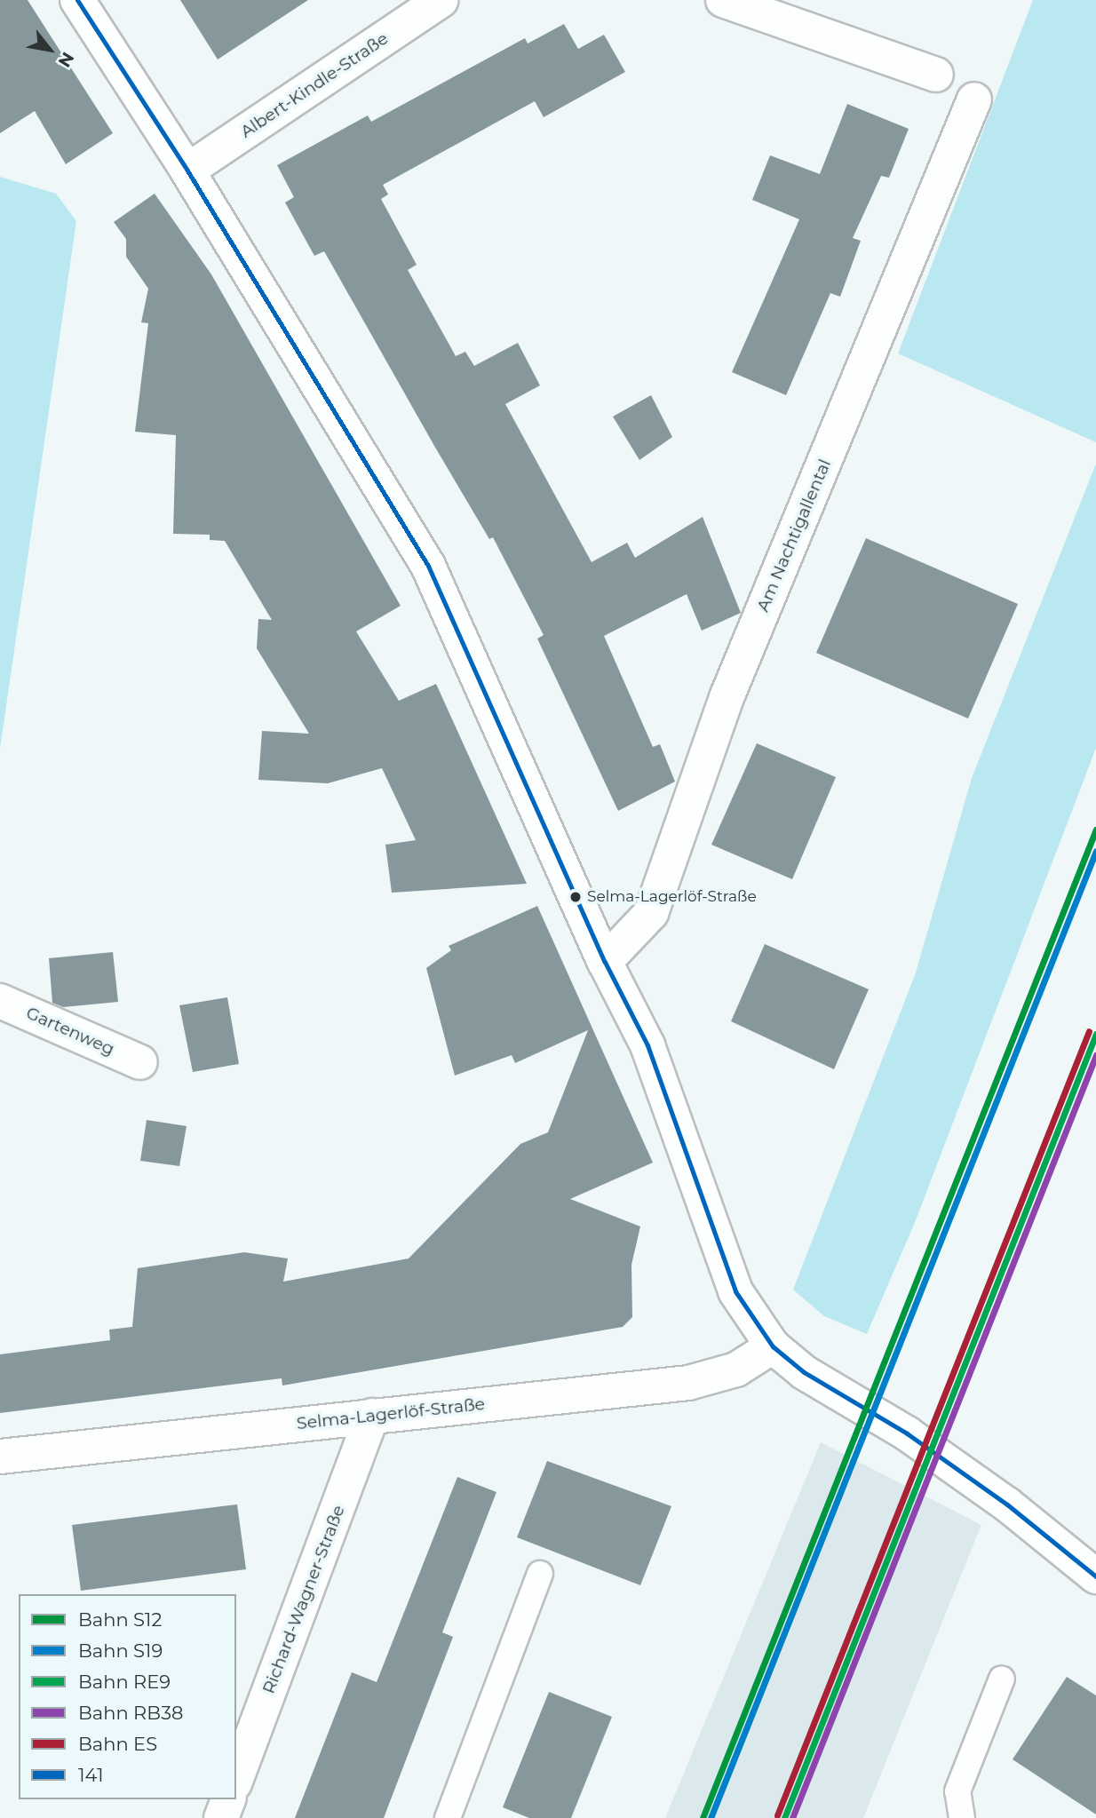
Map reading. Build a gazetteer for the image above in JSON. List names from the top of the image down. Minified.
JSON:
{"streets":{"street":["Albert-Kindle-Straße","Am Nachtigallental","Gartenweg","Selma-Lagerlöf-Straße","Richard-Wagner-Straße"]},"crossings":[["Selma-Lagerlöf-Straße","Richard-Wagner-Straße"]],"places":["Selma-Lagerlöf-Straße"],"lines":["transit line 141","rail line S12","rail line S19","rail line ES","rail line RE9","rail line RB38"],"legend":["Bahn S12","Bahn S19","Bahn RE9","Bahn RB38","Bahn ES","141"],"north":"bottom right"}
